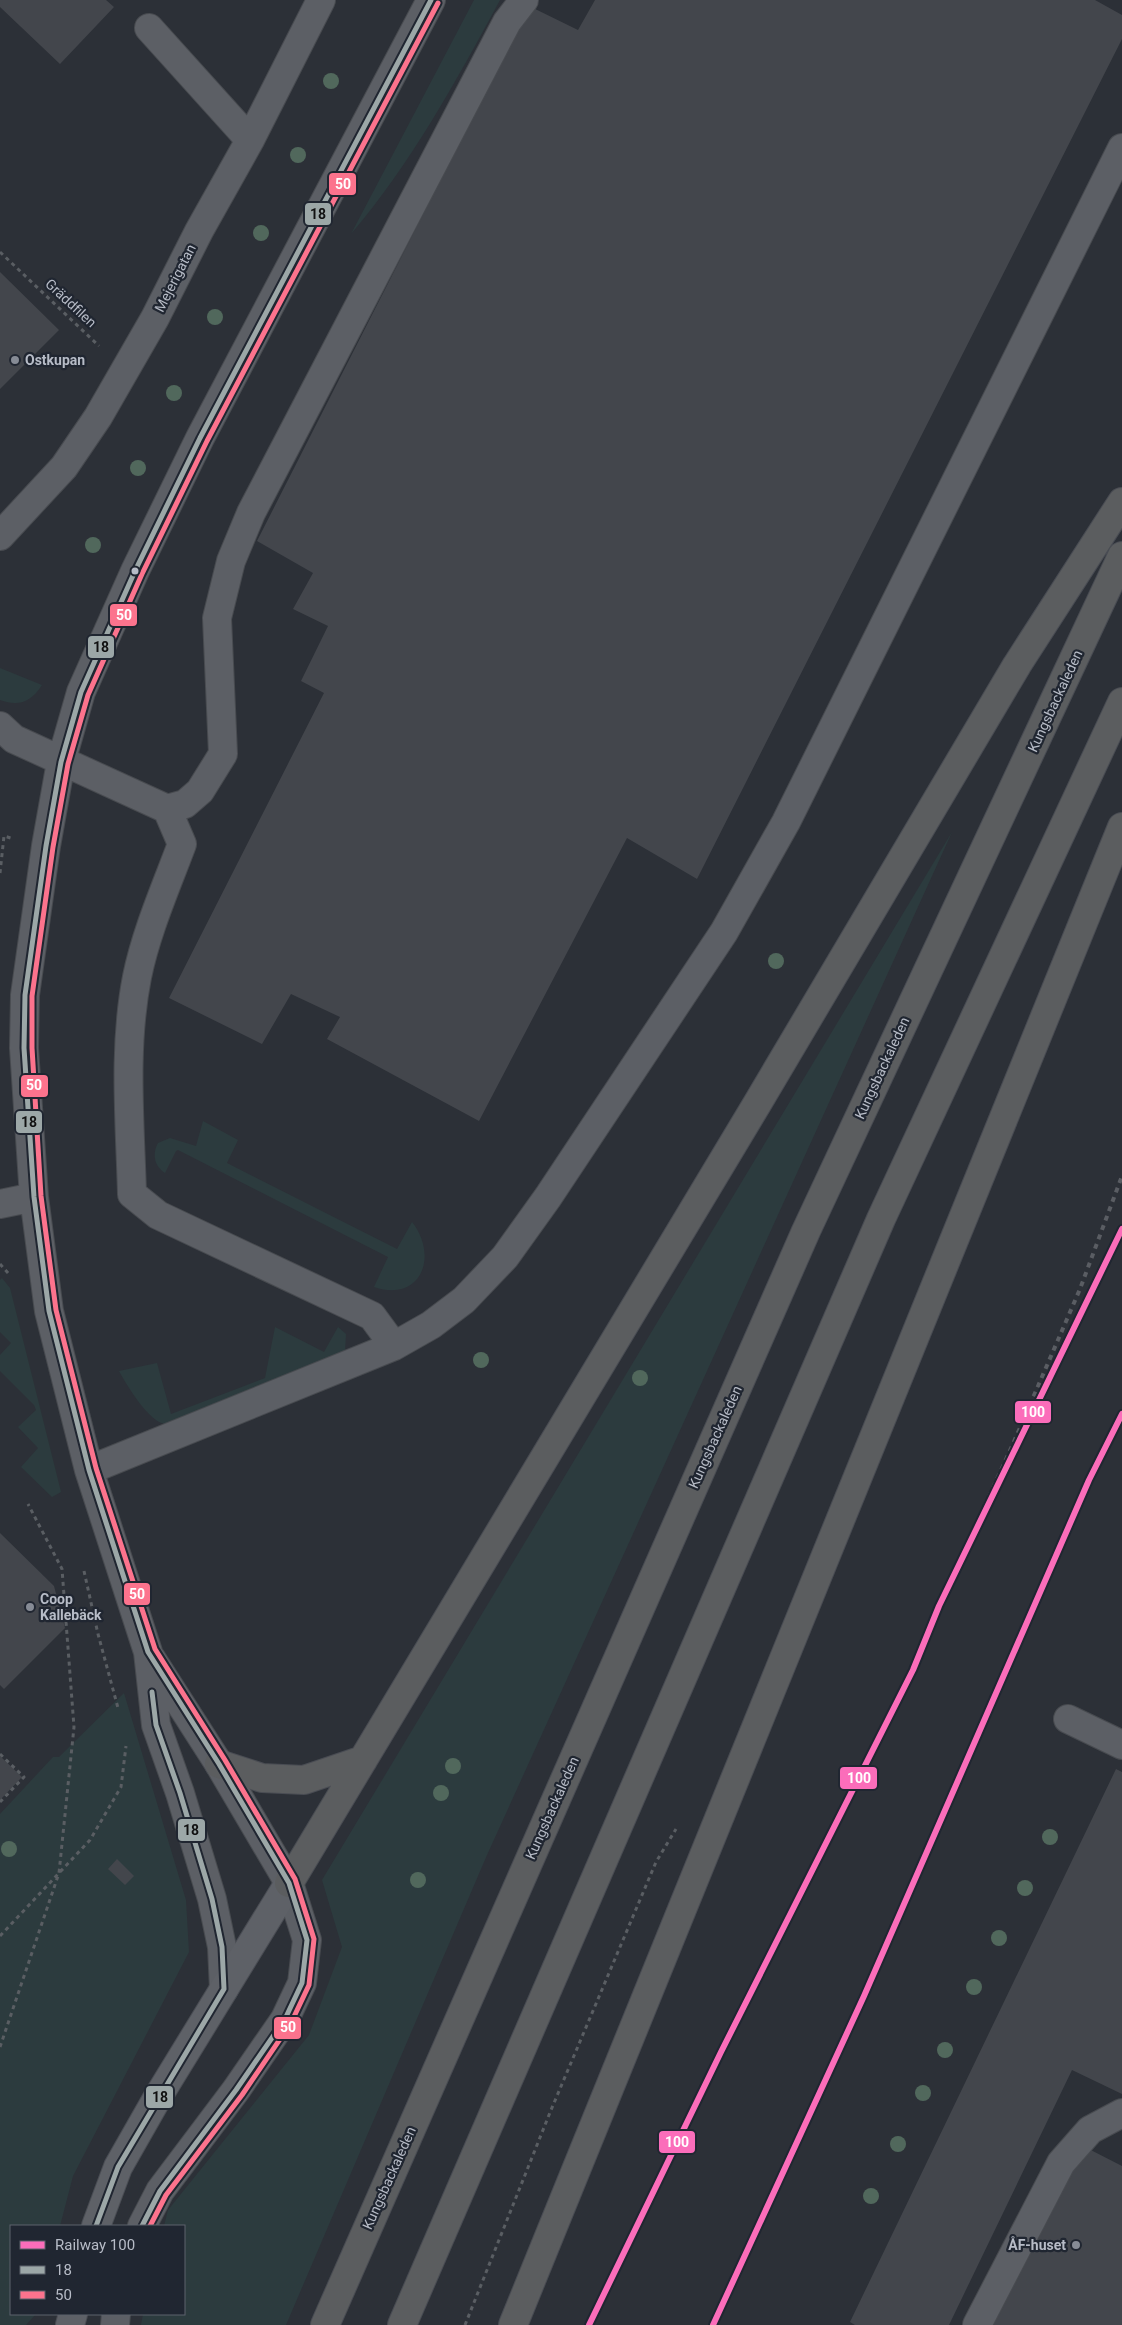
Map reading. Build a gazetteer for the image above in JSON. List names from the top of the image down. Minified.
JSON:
{"streets":{"highway":["Kungsbackaleden"],"street":["Mejerigatan"],"path":["Gräddfilen"]},"crossings":[["Mejerigatan","Gräddfilen"]],"places":["Ostkupan","Coop Kallebäck","ÅF-huset"],"lines":["transit line 18","transit line 50","rail line 100"],"legend":["Railway 100","18","50"]}
